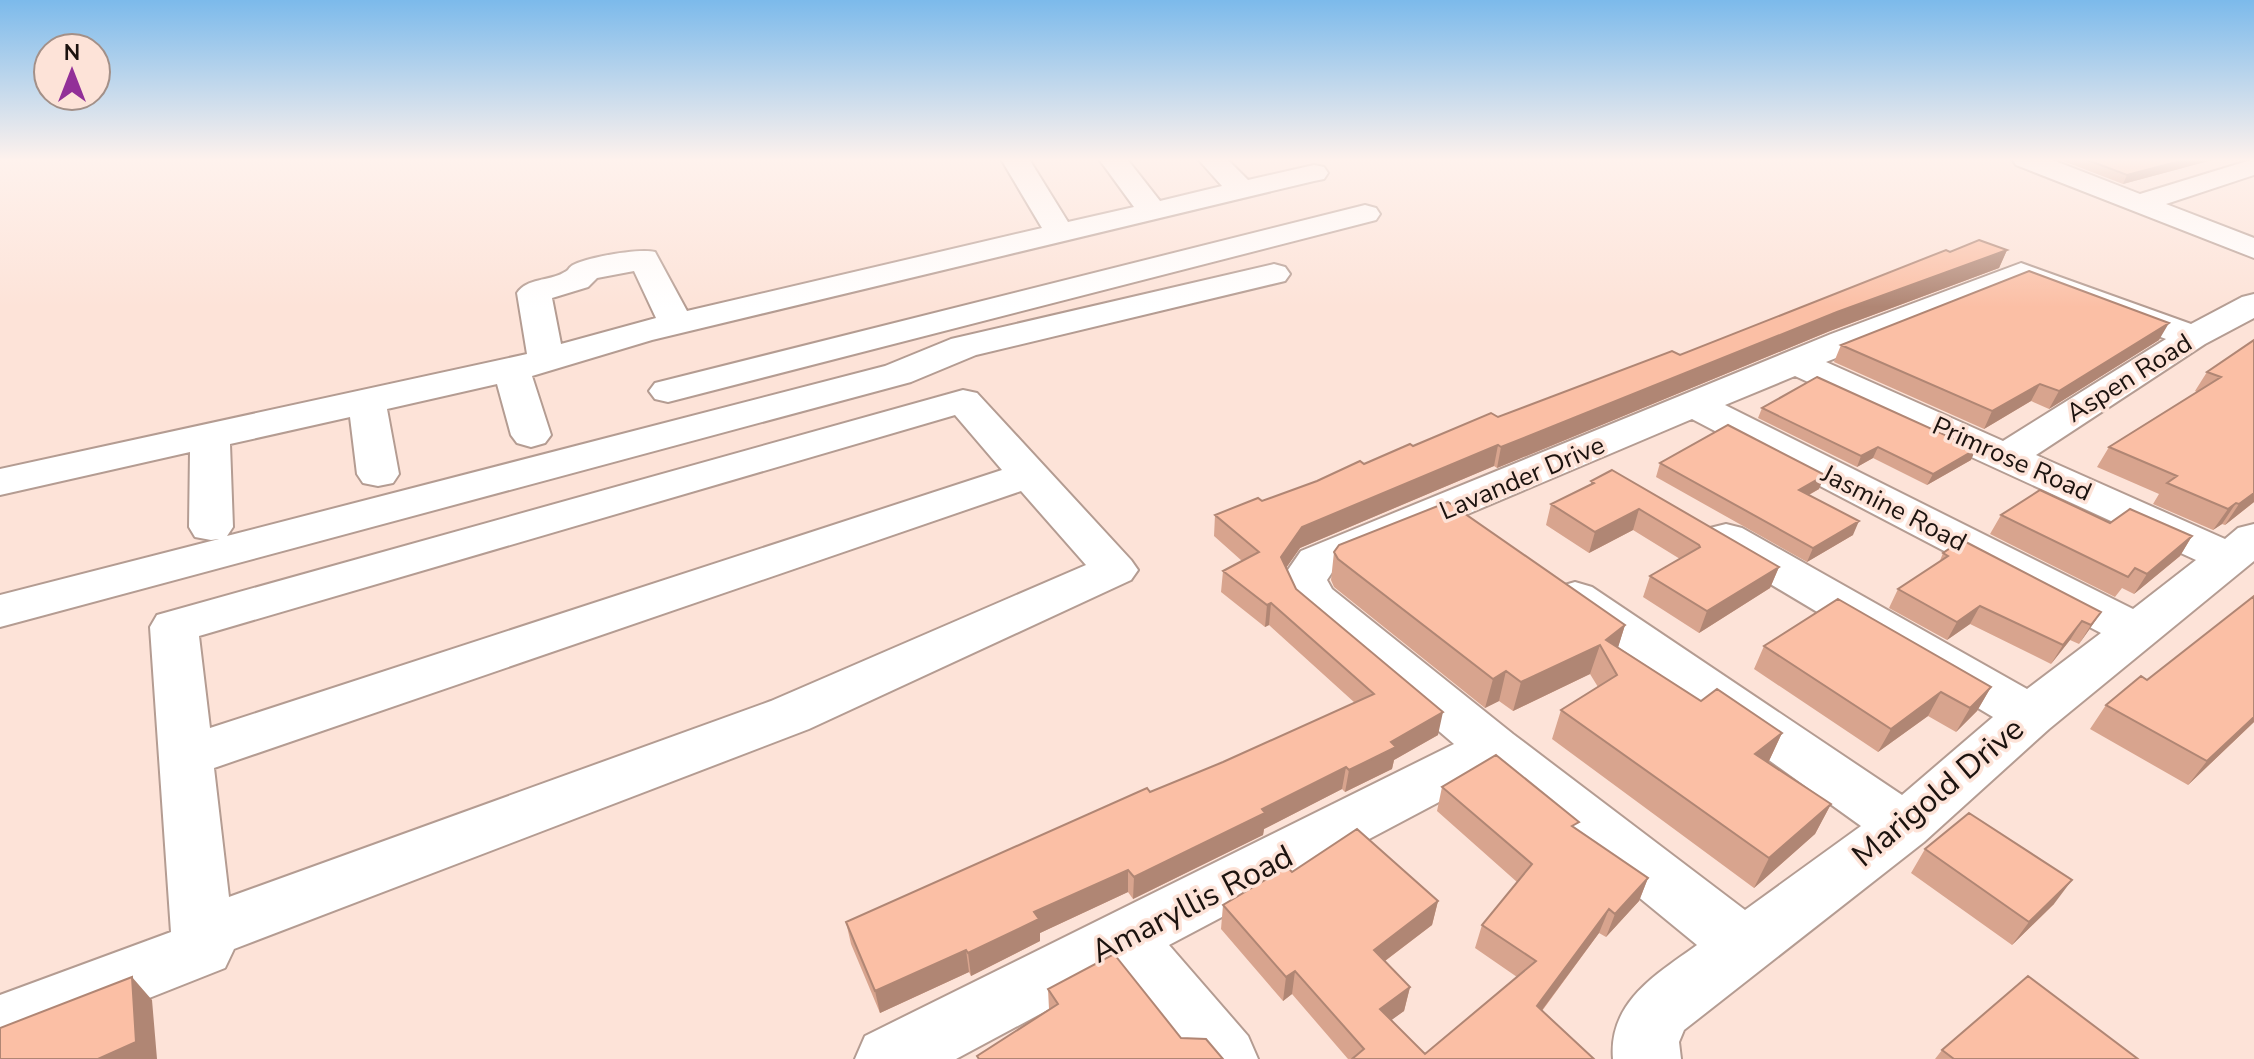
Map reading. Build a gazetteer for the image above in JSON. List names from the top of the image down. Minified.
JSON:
{"streets":{"street":["Aspen Road","Primrose Road","Lavander Drive","Jasmine Road","Marigold Drive","Amaryllis Road"]},"crossings":[["Aspen Road","Primrose Road"],["Aspen Road","Lavander Drive"],["Primrose Road","Lavander Drive"],["Primrose Road","Marigold Drive"],["Lavander Drive","Jasmine Road"],["Lavander Drive","Marigold Drive"],["Lavander Drive","Amaryllis Road"],["Jasmine Road","Marigold Drive"]],"north":"top"}
